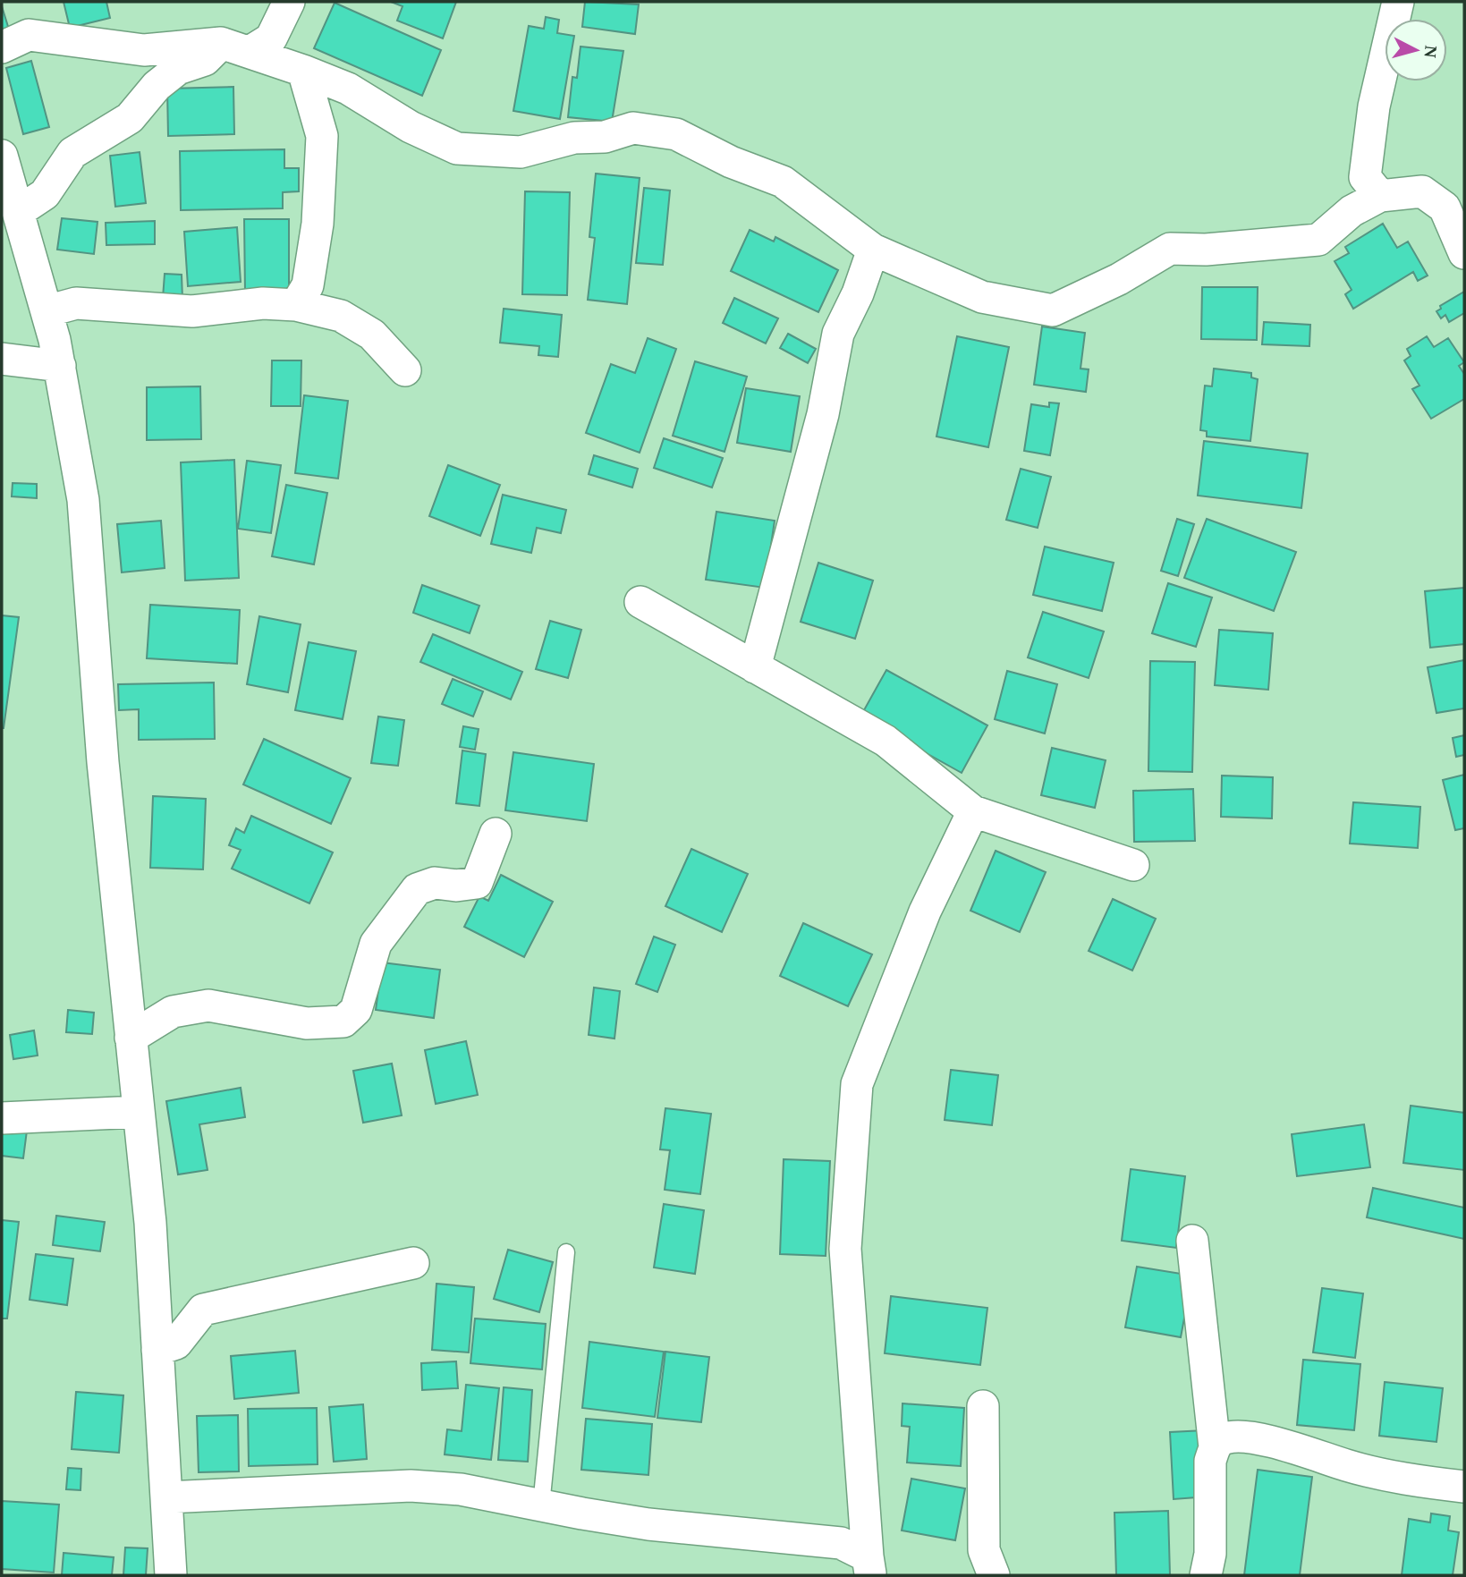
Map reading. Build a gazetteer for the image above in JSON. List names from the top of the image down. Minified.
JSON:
{"north":"right"}
